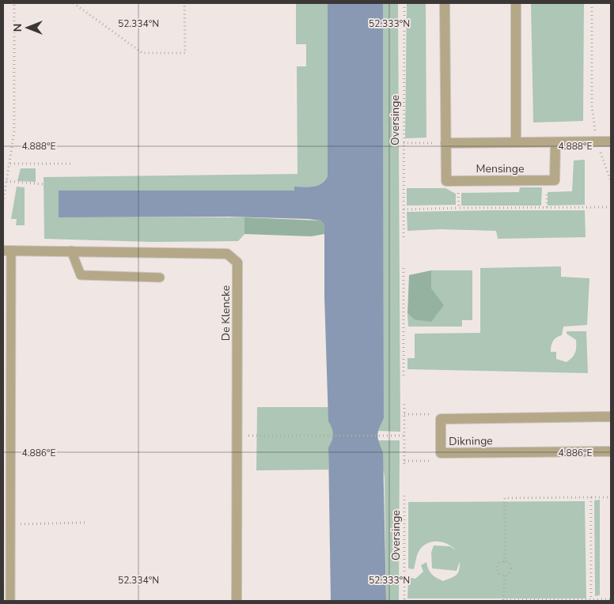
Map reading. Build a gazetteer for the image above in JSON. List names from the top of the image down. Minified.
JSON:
{"streets":{"street":["Mensinge","De Klencke","Dikninge"],"path":["Oversinge"]},"north":"left","coordinates":["52.334°N","52.333°N","4.888°E","4.886°E"]}
